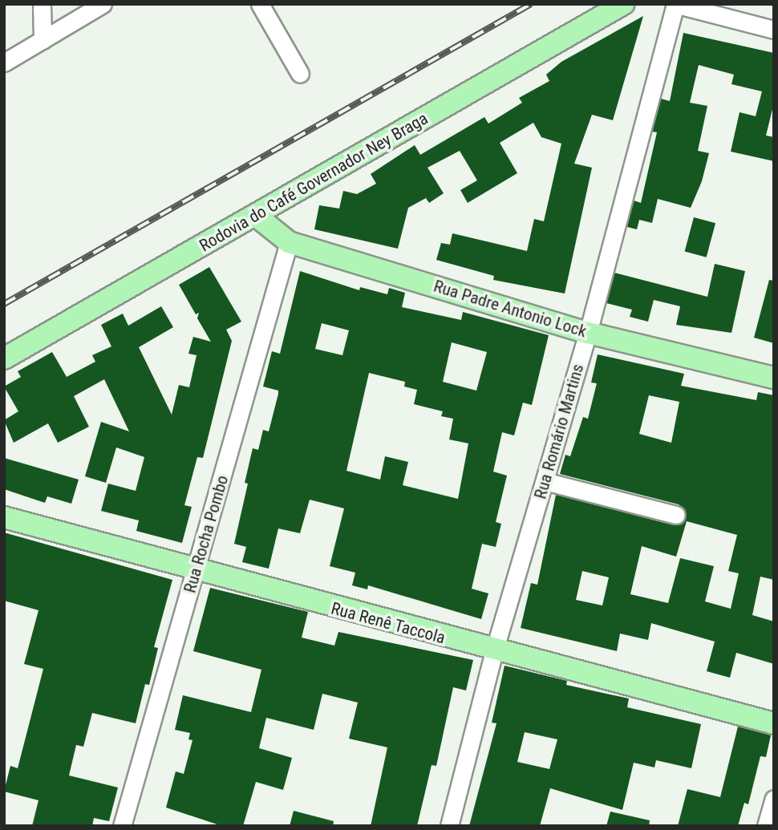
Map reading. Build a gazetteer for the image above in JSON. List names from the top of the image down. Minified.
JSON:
{"streets":{"main road":["Rodovia do Café Governador Ney Braga","Rua Padre Antonio Lock","Rua Renê Taccola"],"street":["Rua Romário Martins","Rua Rocha Pombo"]},"crossings":[["Rodovia do Café Governador Ney Braga","Rua Padre Antonio Lock"],["Rua Padre Antonio Lock","Rua Romário Martins"],["Rua Padre Antonio Lock","Rua Rocha Pombo"],["Rua Romário Martins","Rua Renê Taccola"],["Rua Rocha Pombo","Rua Renê Taccola"]]}
